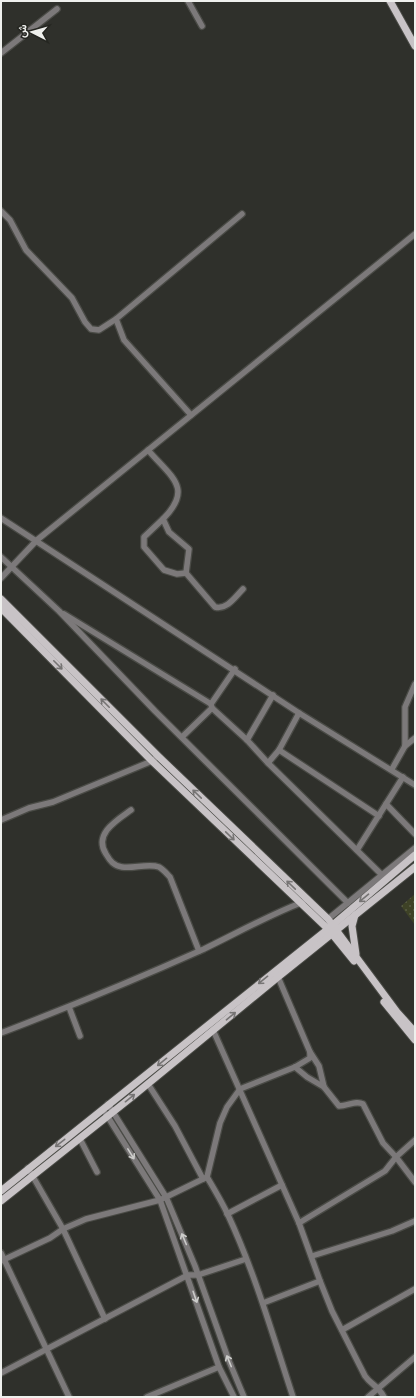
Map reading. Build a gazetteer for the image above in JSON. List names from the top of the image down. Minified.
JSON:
{"north":"left"}
